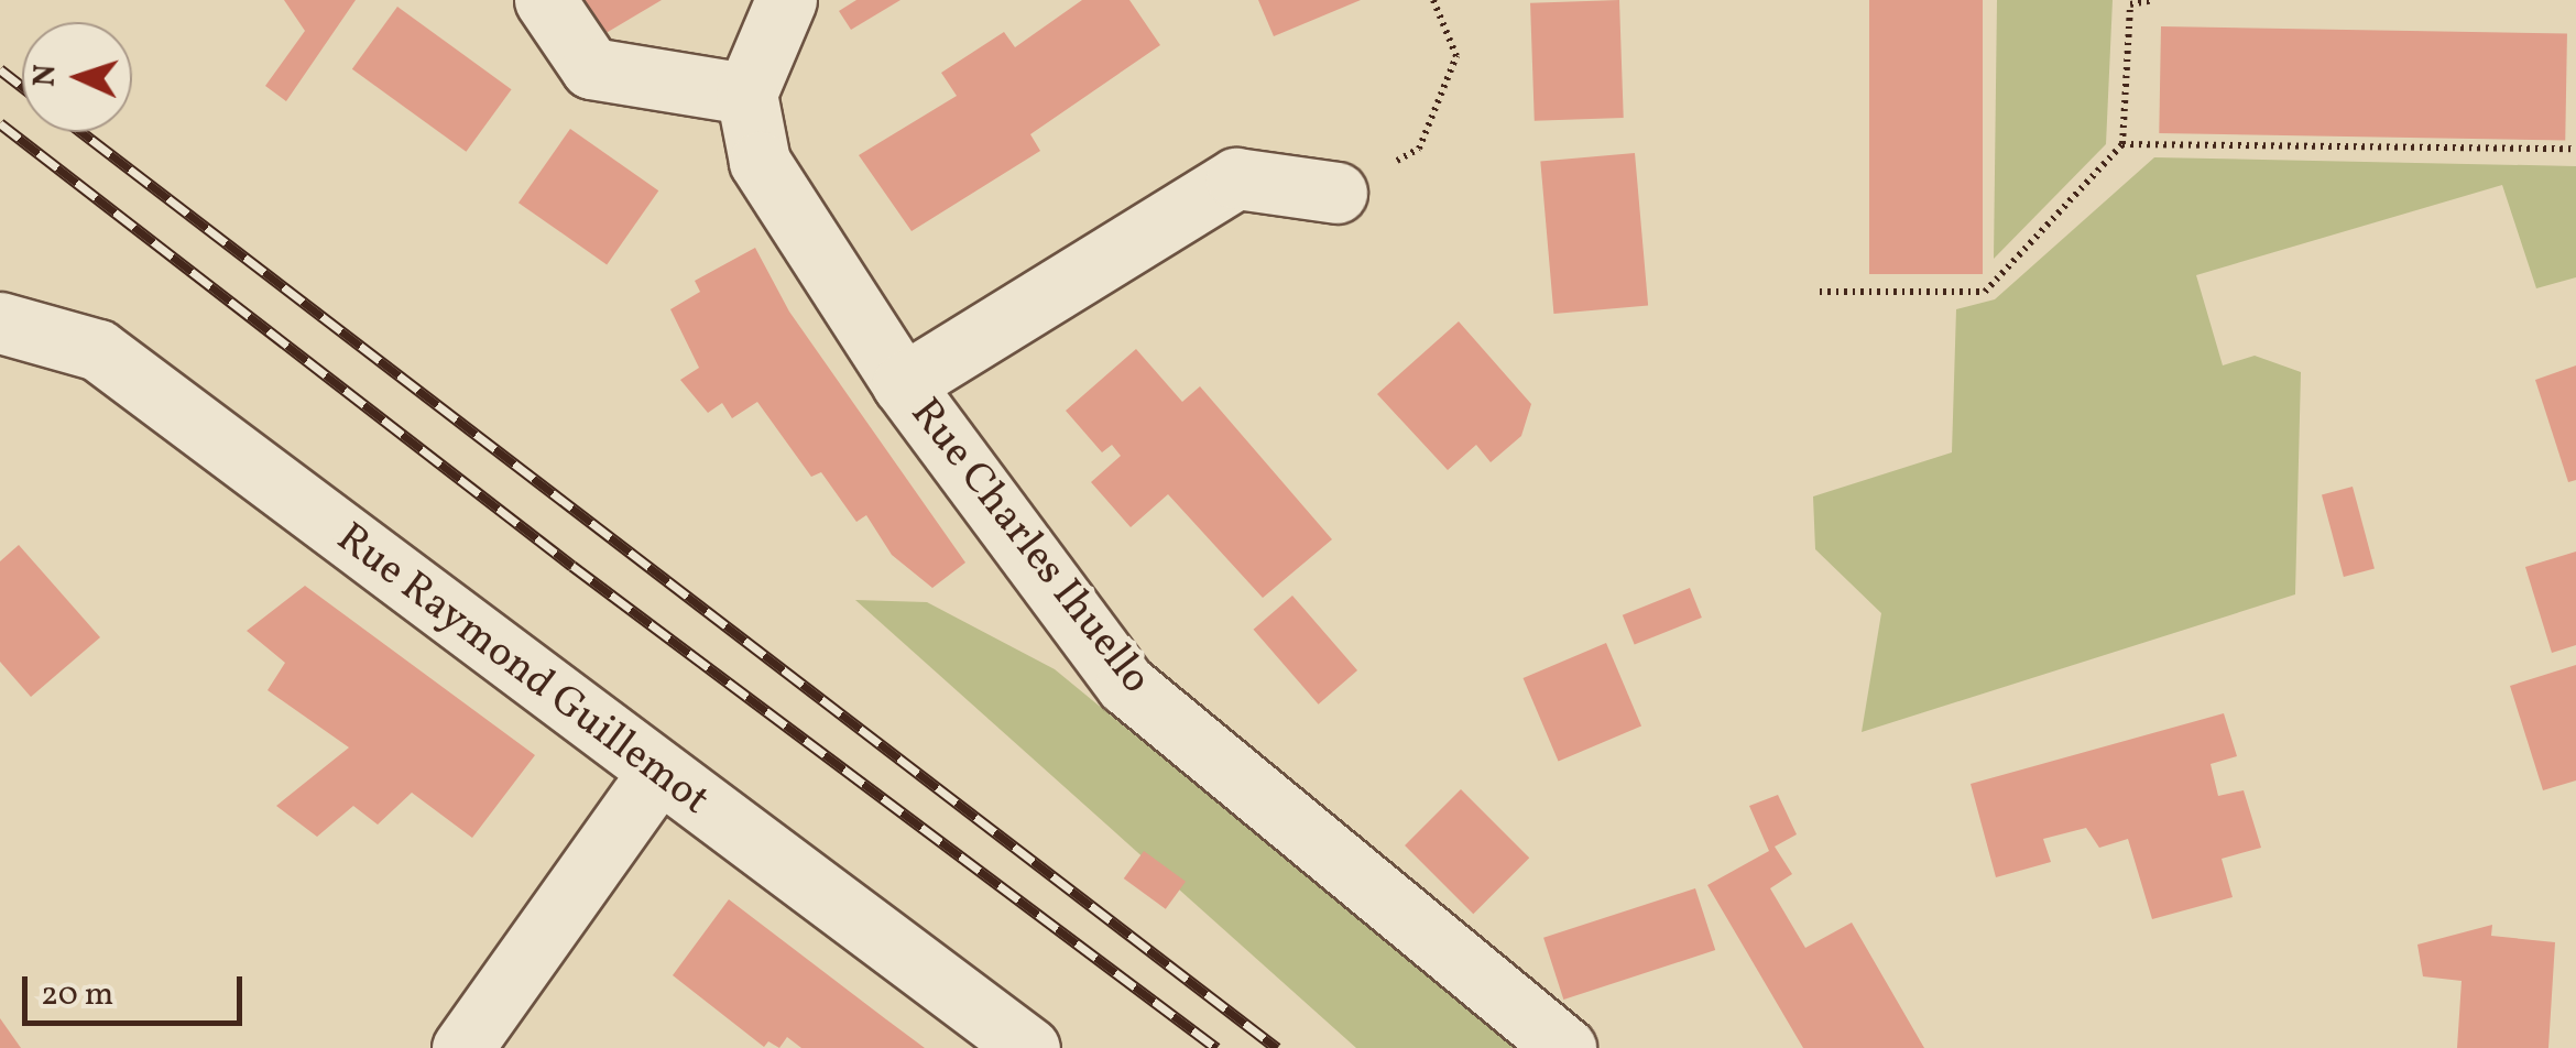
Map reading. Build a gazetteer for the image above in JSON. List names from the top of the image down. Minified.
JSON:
{"streets":{"street":["Rue Charles Ihuello","Rue Raymond Guillemot"]},"scale_bar":"20 m","north":"left"}
